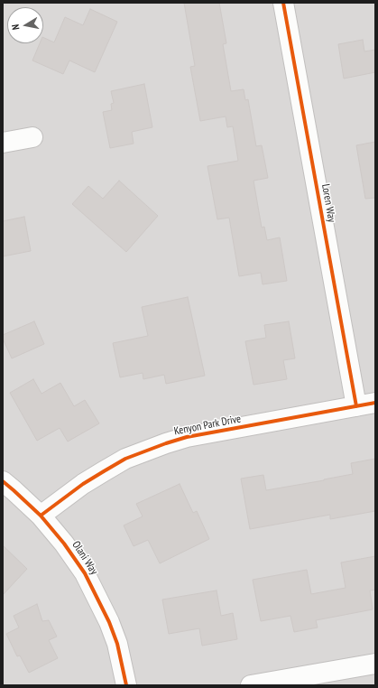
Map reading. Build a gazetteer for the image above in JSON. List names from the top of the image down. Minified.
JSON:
{"streets":{"street":["Loren Way","Kenyon Park Drive","Olani Way"]},"crossings":[["Loren Way","Kenyon Park Drive"],["Kenyon Park Drive","Olani Way"]],"north":"left"}
